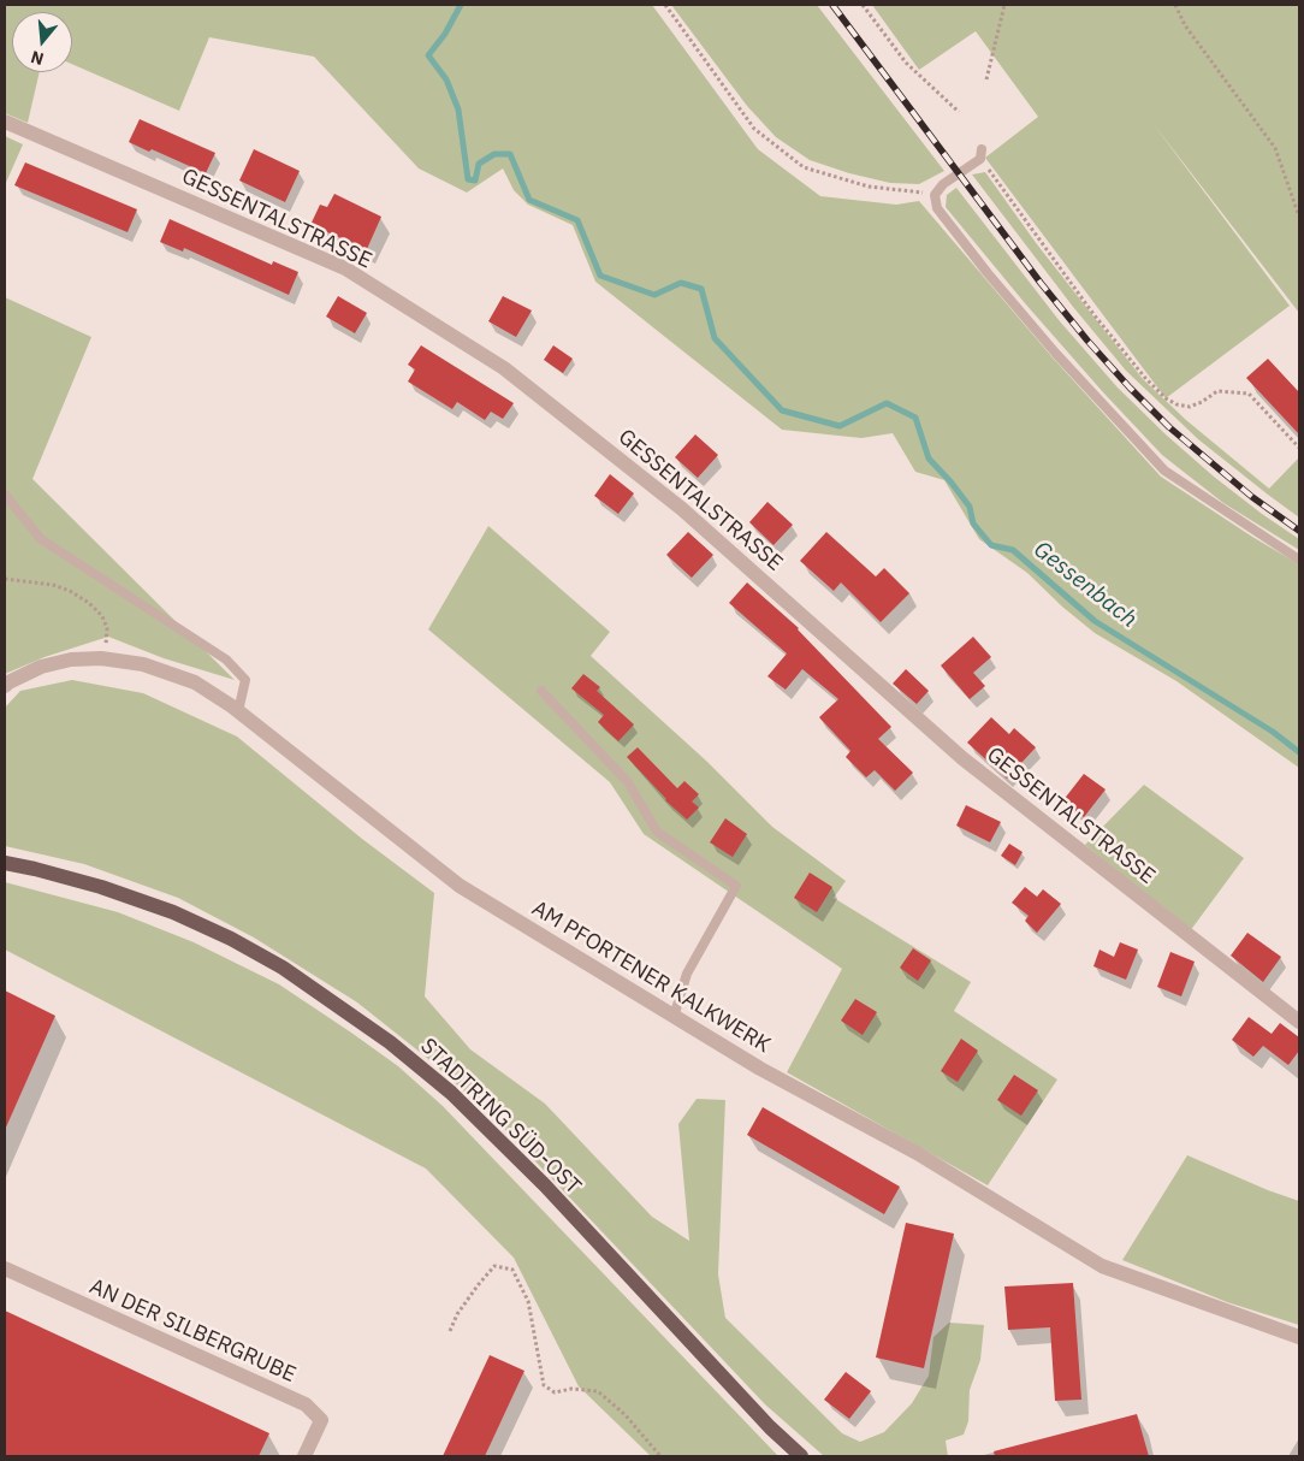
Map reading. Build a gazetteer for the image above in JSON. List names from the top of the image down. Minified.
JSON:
{"streets":{"main road":["STADTRING SÜD-OST"],"street":["GESSENTALSTRASSE","AM PFORTENER KALKWERK","AN DER SILBERGRUBE"]},"water":["Gessenbach"],"north":"bottom"}
